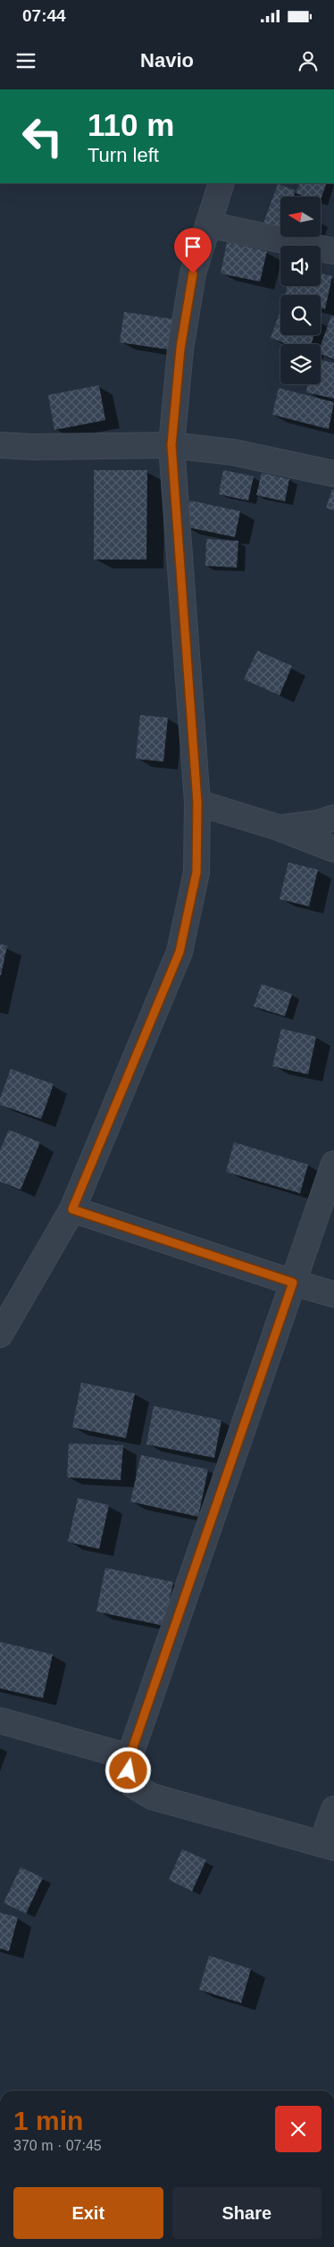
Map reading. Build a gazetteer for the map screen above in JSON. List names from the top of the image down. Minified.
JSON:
{"north":"left","page":{"status":"07:44","header":"Navio","turn":["110 m","Turn left"],"heading":["1 min","370 m · 07:45"],"buttons":["Exit","Share"]}}
